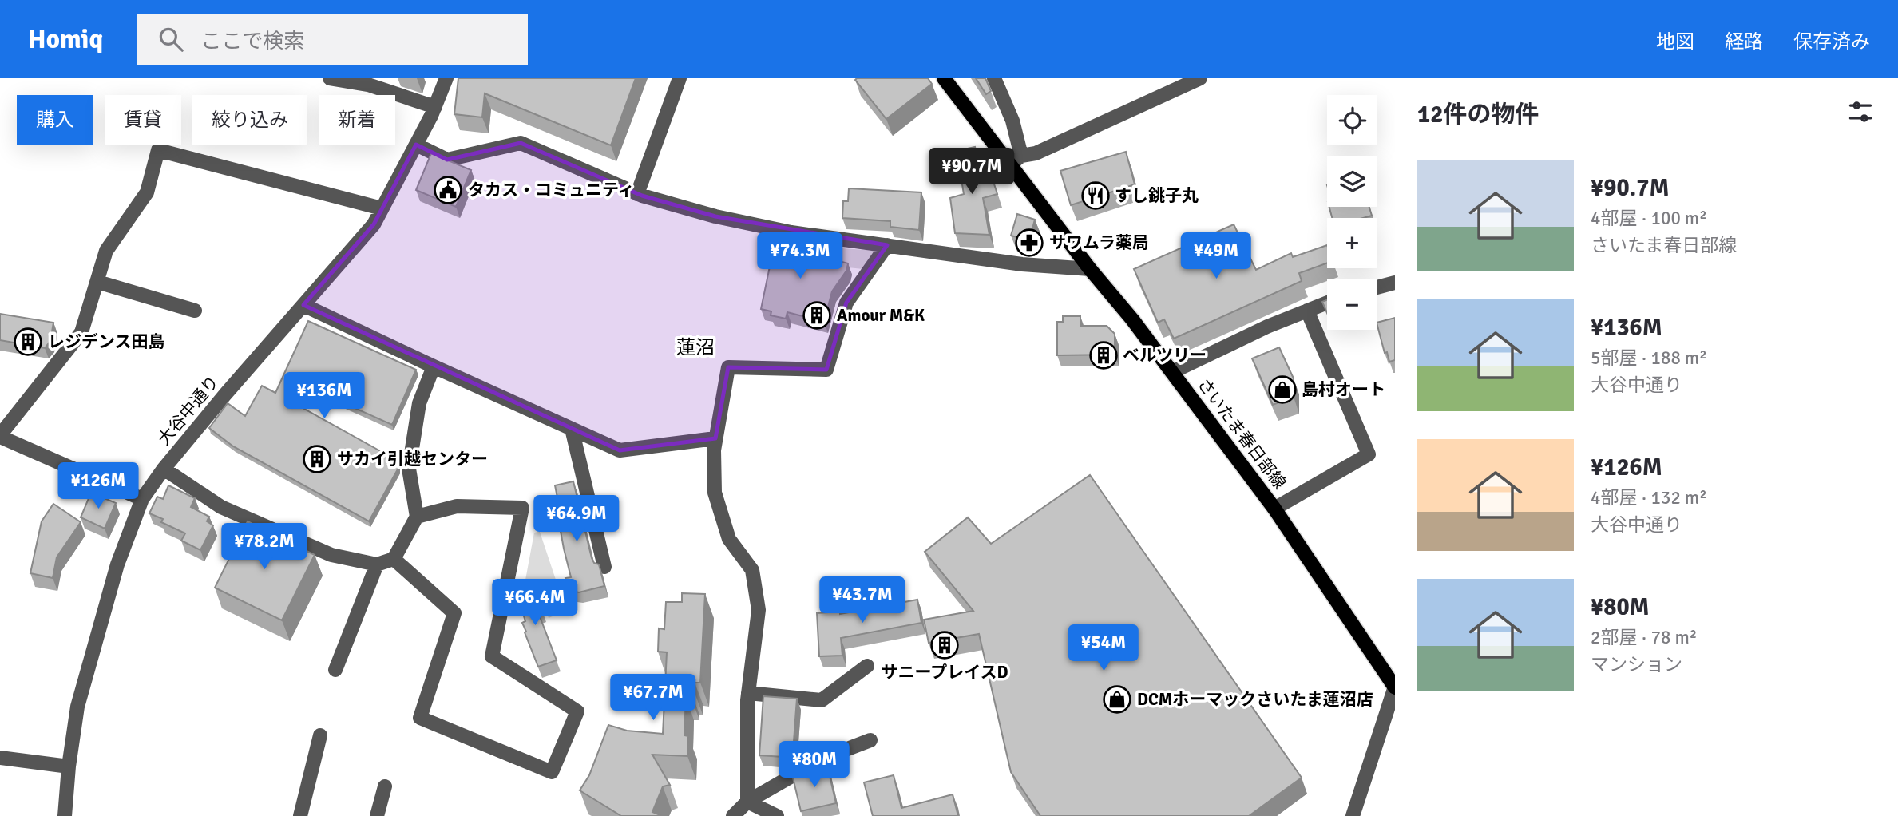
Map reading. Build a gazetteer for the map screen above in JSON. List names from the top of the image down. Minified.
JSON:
{"streets":{"main road":["さいたま春日部線"],"street":["大谷中通り"]},"districts":["蓮沼"],"places":{"public building":["タカス・コミュニティ"],"restaurant":["すし銚子丸"],"pharmacy":["サワムラ薬局"],"building":["Amour M&K","レジデンス田島","ベルツリー","サカイ引越センター","サニープレイスD"],"shop":["島村オート","DCMホーマックさいたま蓮沼店"]},"page":{"header":"Homiq","search":"ここで検索","nav":["地図","経路","保存済み"],"heading":"12件の物件","map_buttons":["+","−"],"chip":["購入","賃貸","絞り込み","新着"],"list":[{"name":"¥90.7M","note":"4部屋 · 100 m² · さいたま春日部線"},{"name":"¥136M","note":"5部屋 · 188 m² · 大谷中通り"},{"name":"¥126M","note":"4部屋 · 132 m² · 大谷中通り"},{"name":"¥80M","note":"2部屋 · 78 m² · マンション"}],"price":["¥90.7M","¥74.3M","¥49M","¥136M","¥126M","¥64.9M","¥78.2M","¥43.7M","¥66.4M","¥54M","¥67.7M","¥80M"]}}
